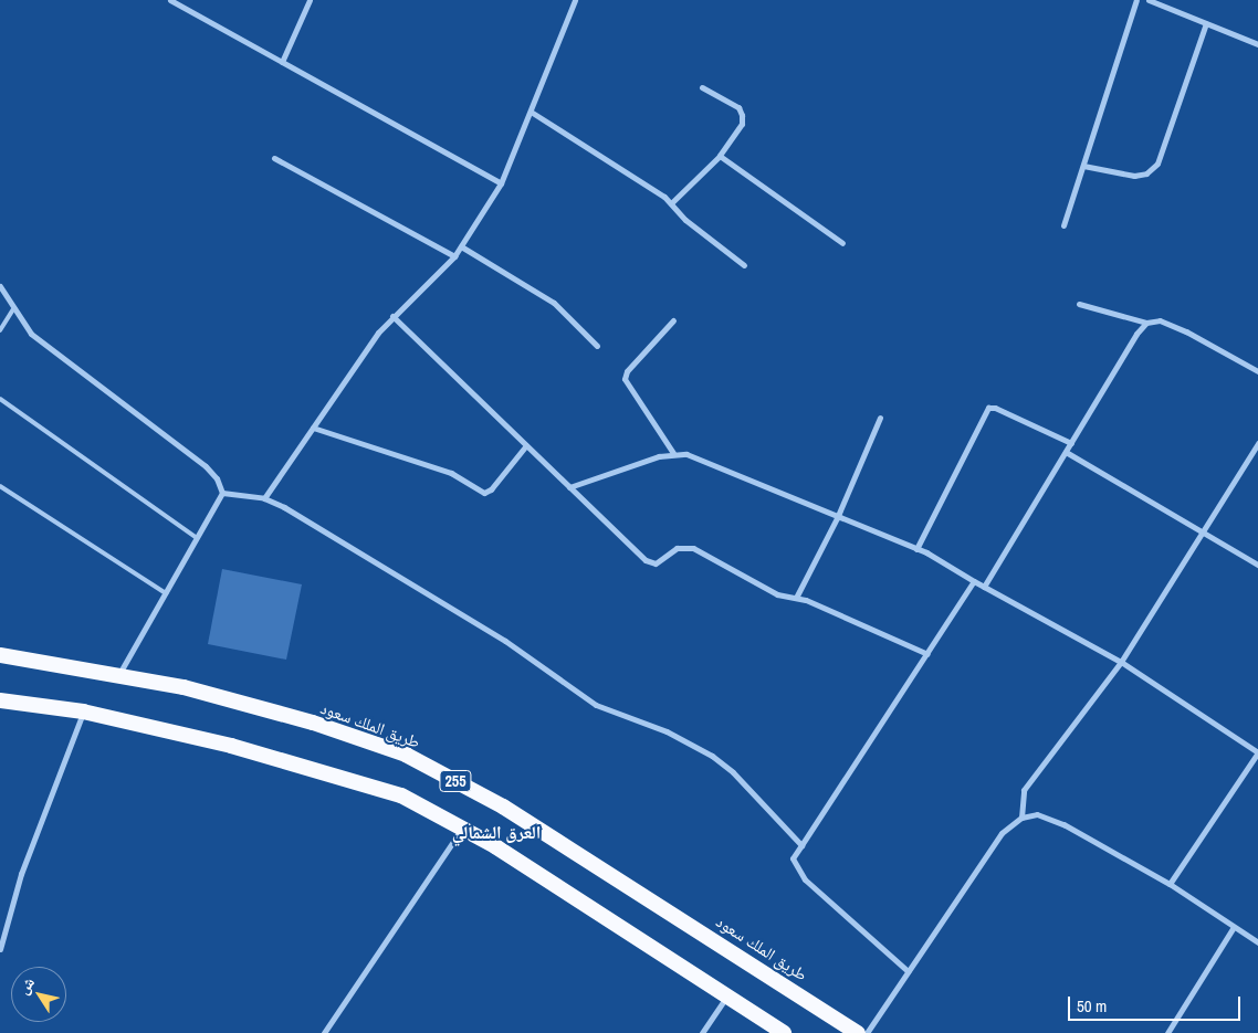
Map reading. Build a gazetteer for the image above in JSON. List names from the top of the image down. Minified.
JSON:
{"streets":{"highway":["طريق الملك سعود","255"]},"districts":["العرق الشمالي"],"scale_bar":"50 m","north":"top left"}
